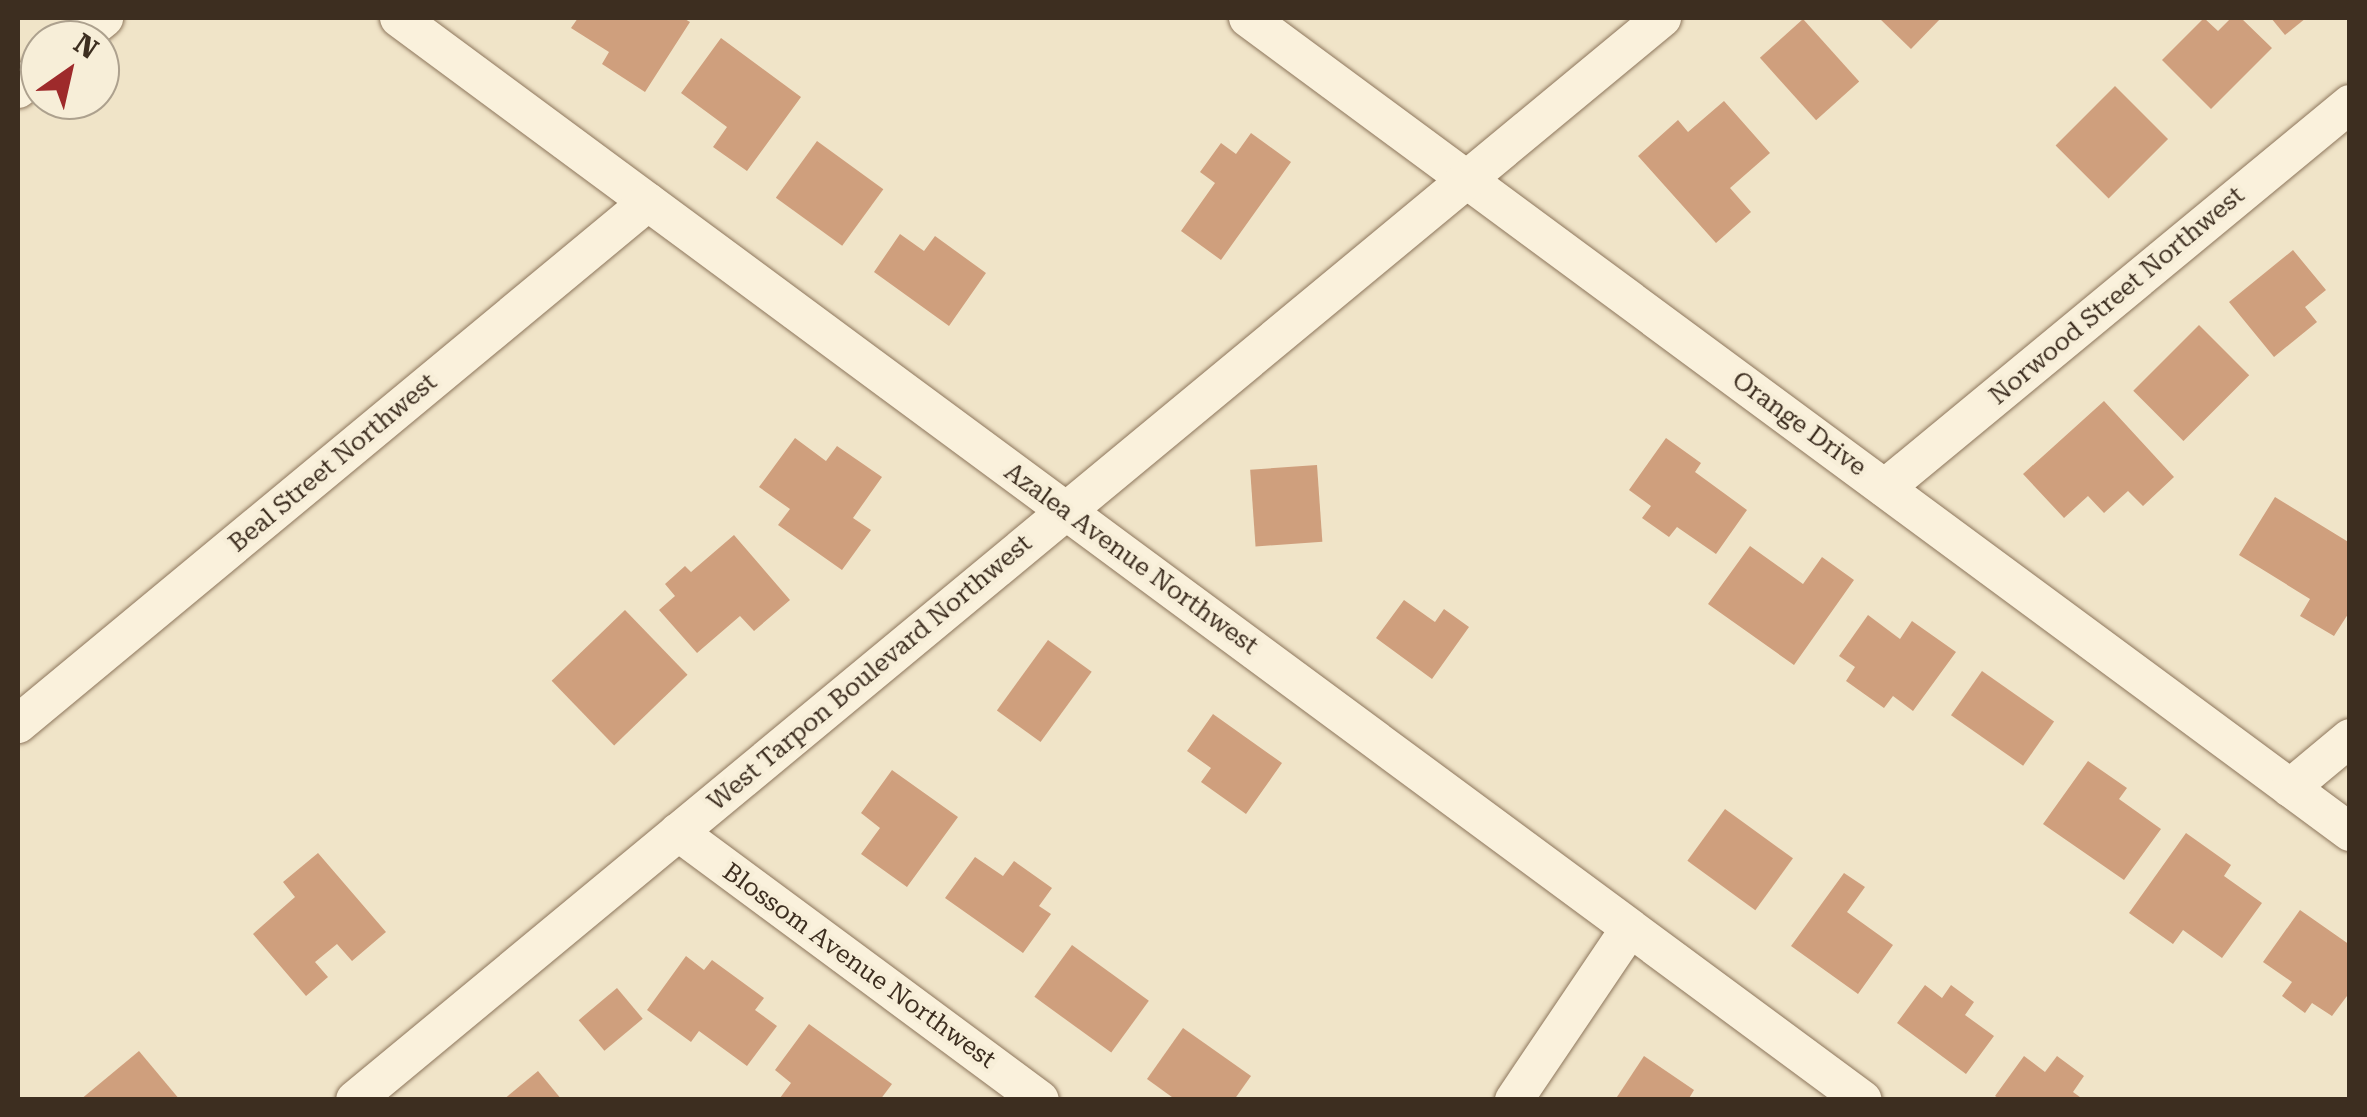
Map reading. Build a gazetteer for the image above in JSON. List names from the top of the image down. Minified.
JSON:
{"streets":{"street":["Norwood Street Northwest","Orange Drive","Beal Street Northwest","Azalea Avenue Northwest","West Tarpon Boulevard Northwest","Blossom Avenue Northwest"]},"crossings":[["Norwood Street Northwest","Orange Drive"],["Orange Drive","West Tarpon Boulevard Northwest"],["Beal Street Northwest","Azalea Avenue Northwest"],["Azalea Avenue Northwest","West Tarpon Boulevard Northwest"],["West Tarpon Boulevard Northwest","Blossom Avenue Northwest"]],"north":"top right"}
